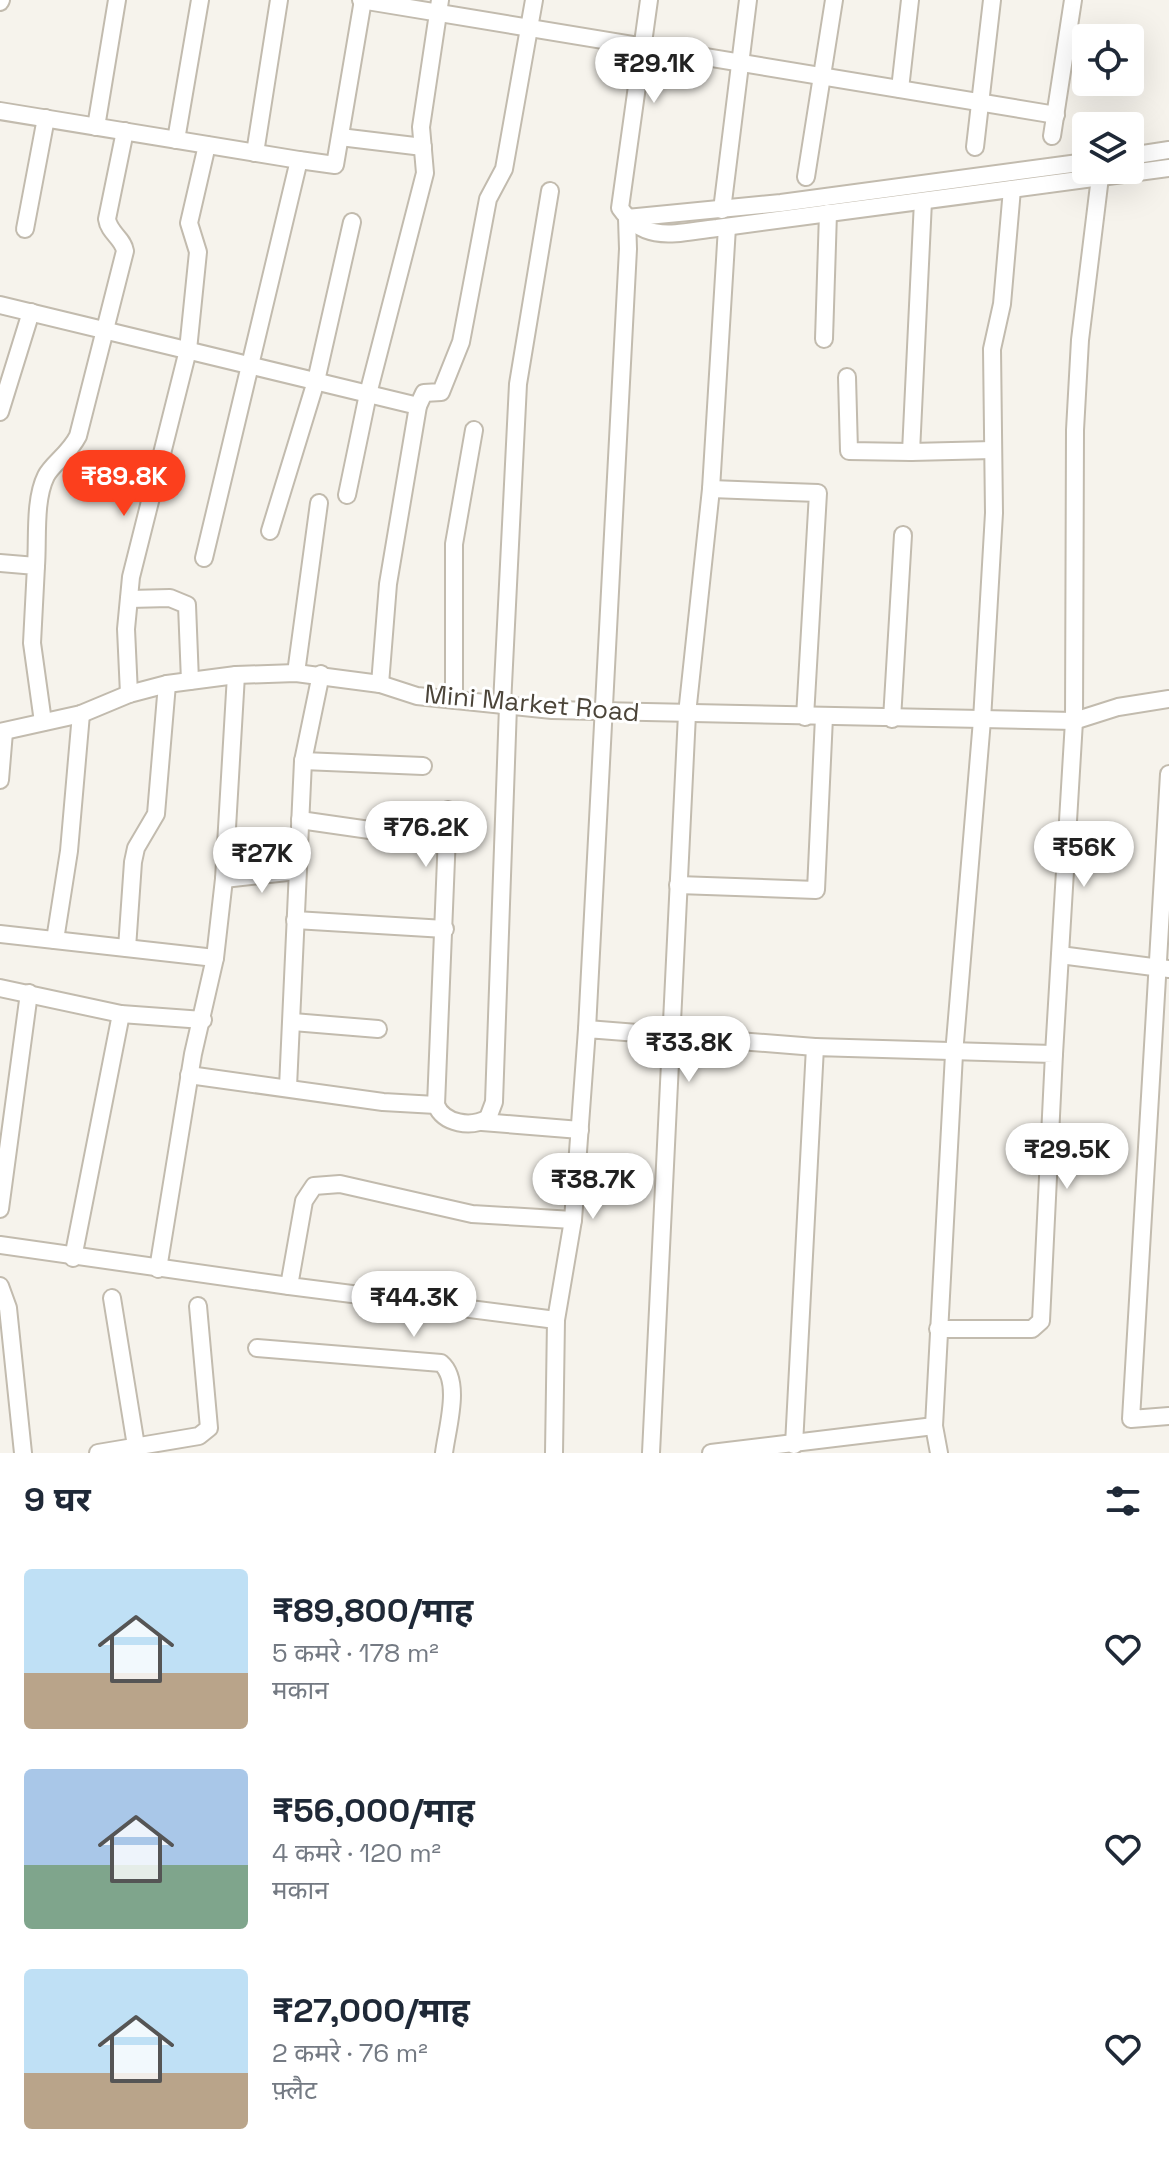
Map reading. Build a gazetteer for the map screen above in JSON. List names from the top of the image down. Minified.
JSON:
{"streets":{"street":["Mini Market Road"]},"page":{"price":["₹29.1K","₹89.8K","₹76.2K","₹56K","₹27K","₹33.8K","₹29.5K","₹38.7K","₹44.3K"],"heading":"9 घर","list":[{"name":"₹89,800/माह","note":"5 कमरे · 178 m² · मकान"},{"name":"₹56,000/माह","note":"4 कमरे · 120 m² · मकान"},{"name":"₹27,000/माह","note":"2 कमरे · 76 m² · फ़्लैट"}]}}
